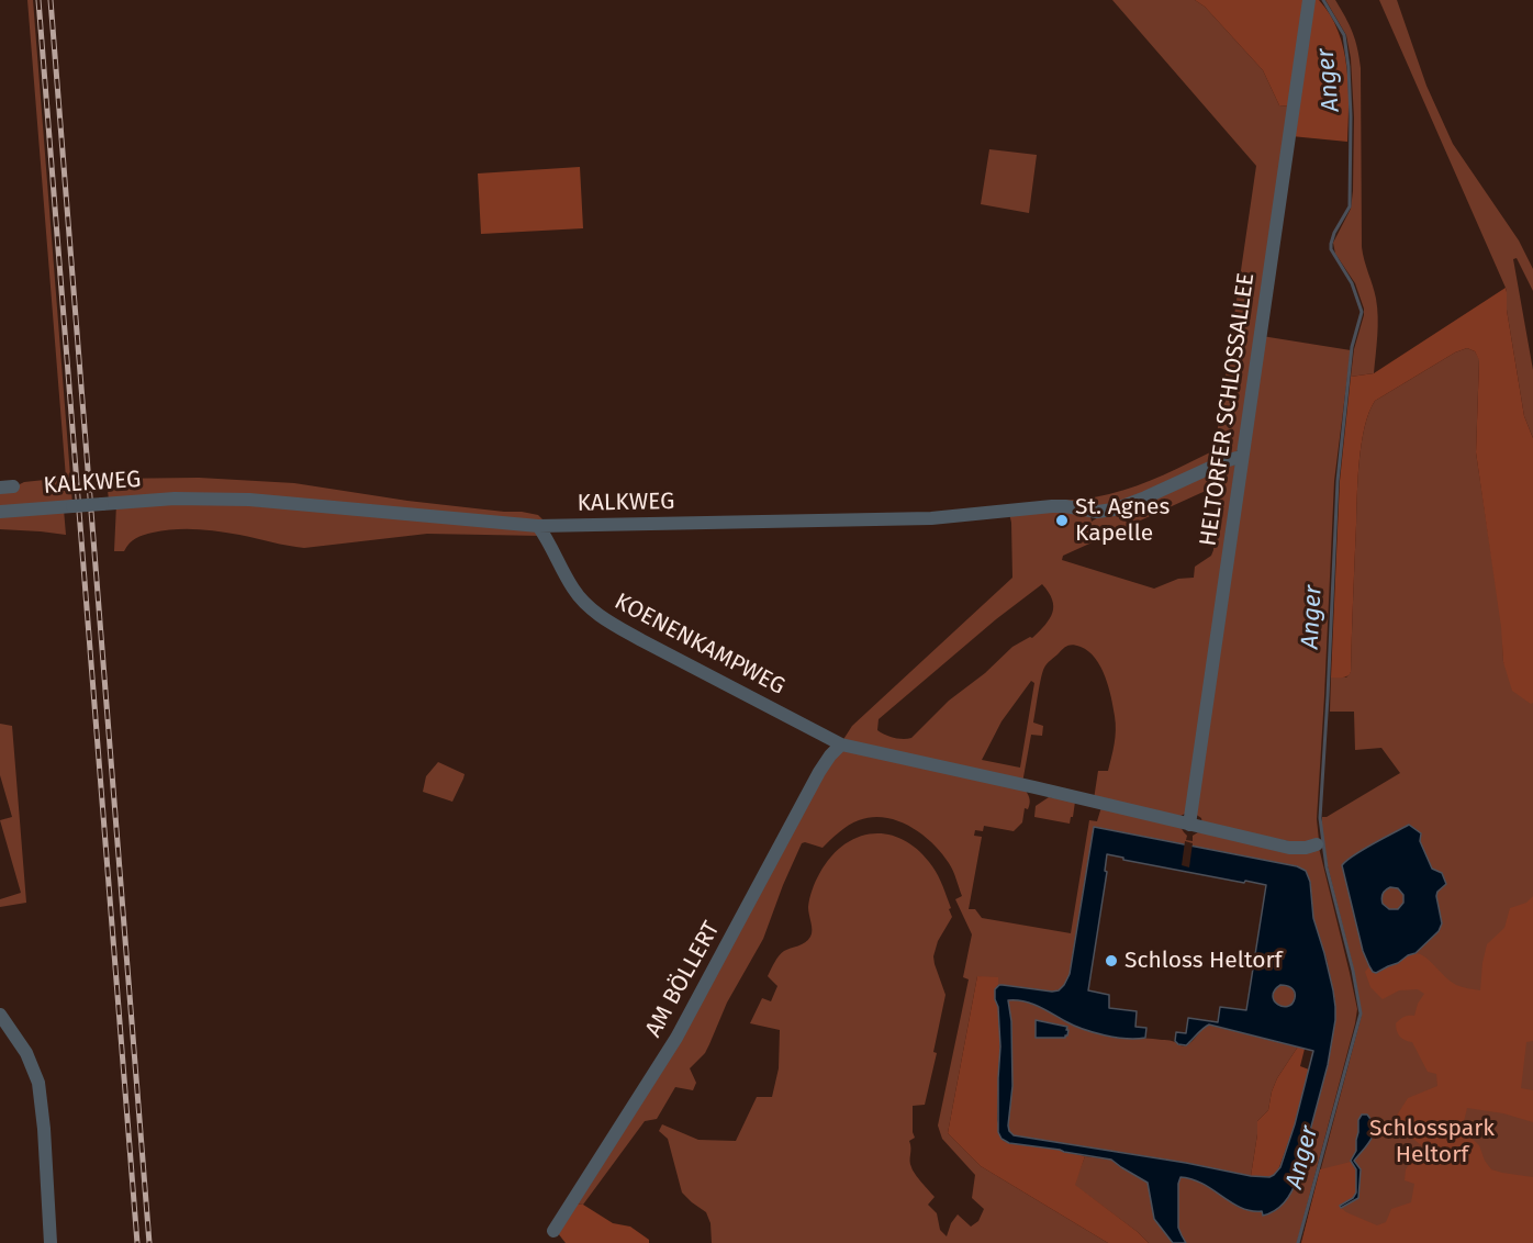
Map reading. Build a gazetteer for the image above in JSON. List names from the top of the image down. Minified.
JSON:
{"streets":{"street":["HELTORFER SCHLOSSALLEE","KALKWEG","KOENENKAMPWEG","AM BÖLLERT"]},"crossings":[["HELTORFER SCHLOSSALLEE","KALKWEG"],["KALKWEG","KOENENKAMPWEG"],["KOENENKAMPWEG","AM BÖLLERT"]],"water":["Anger"],"parks":["Schlosspark Heltorf"],"places":["St. Agnes Kapelle","Schloss Heltorf"]}
